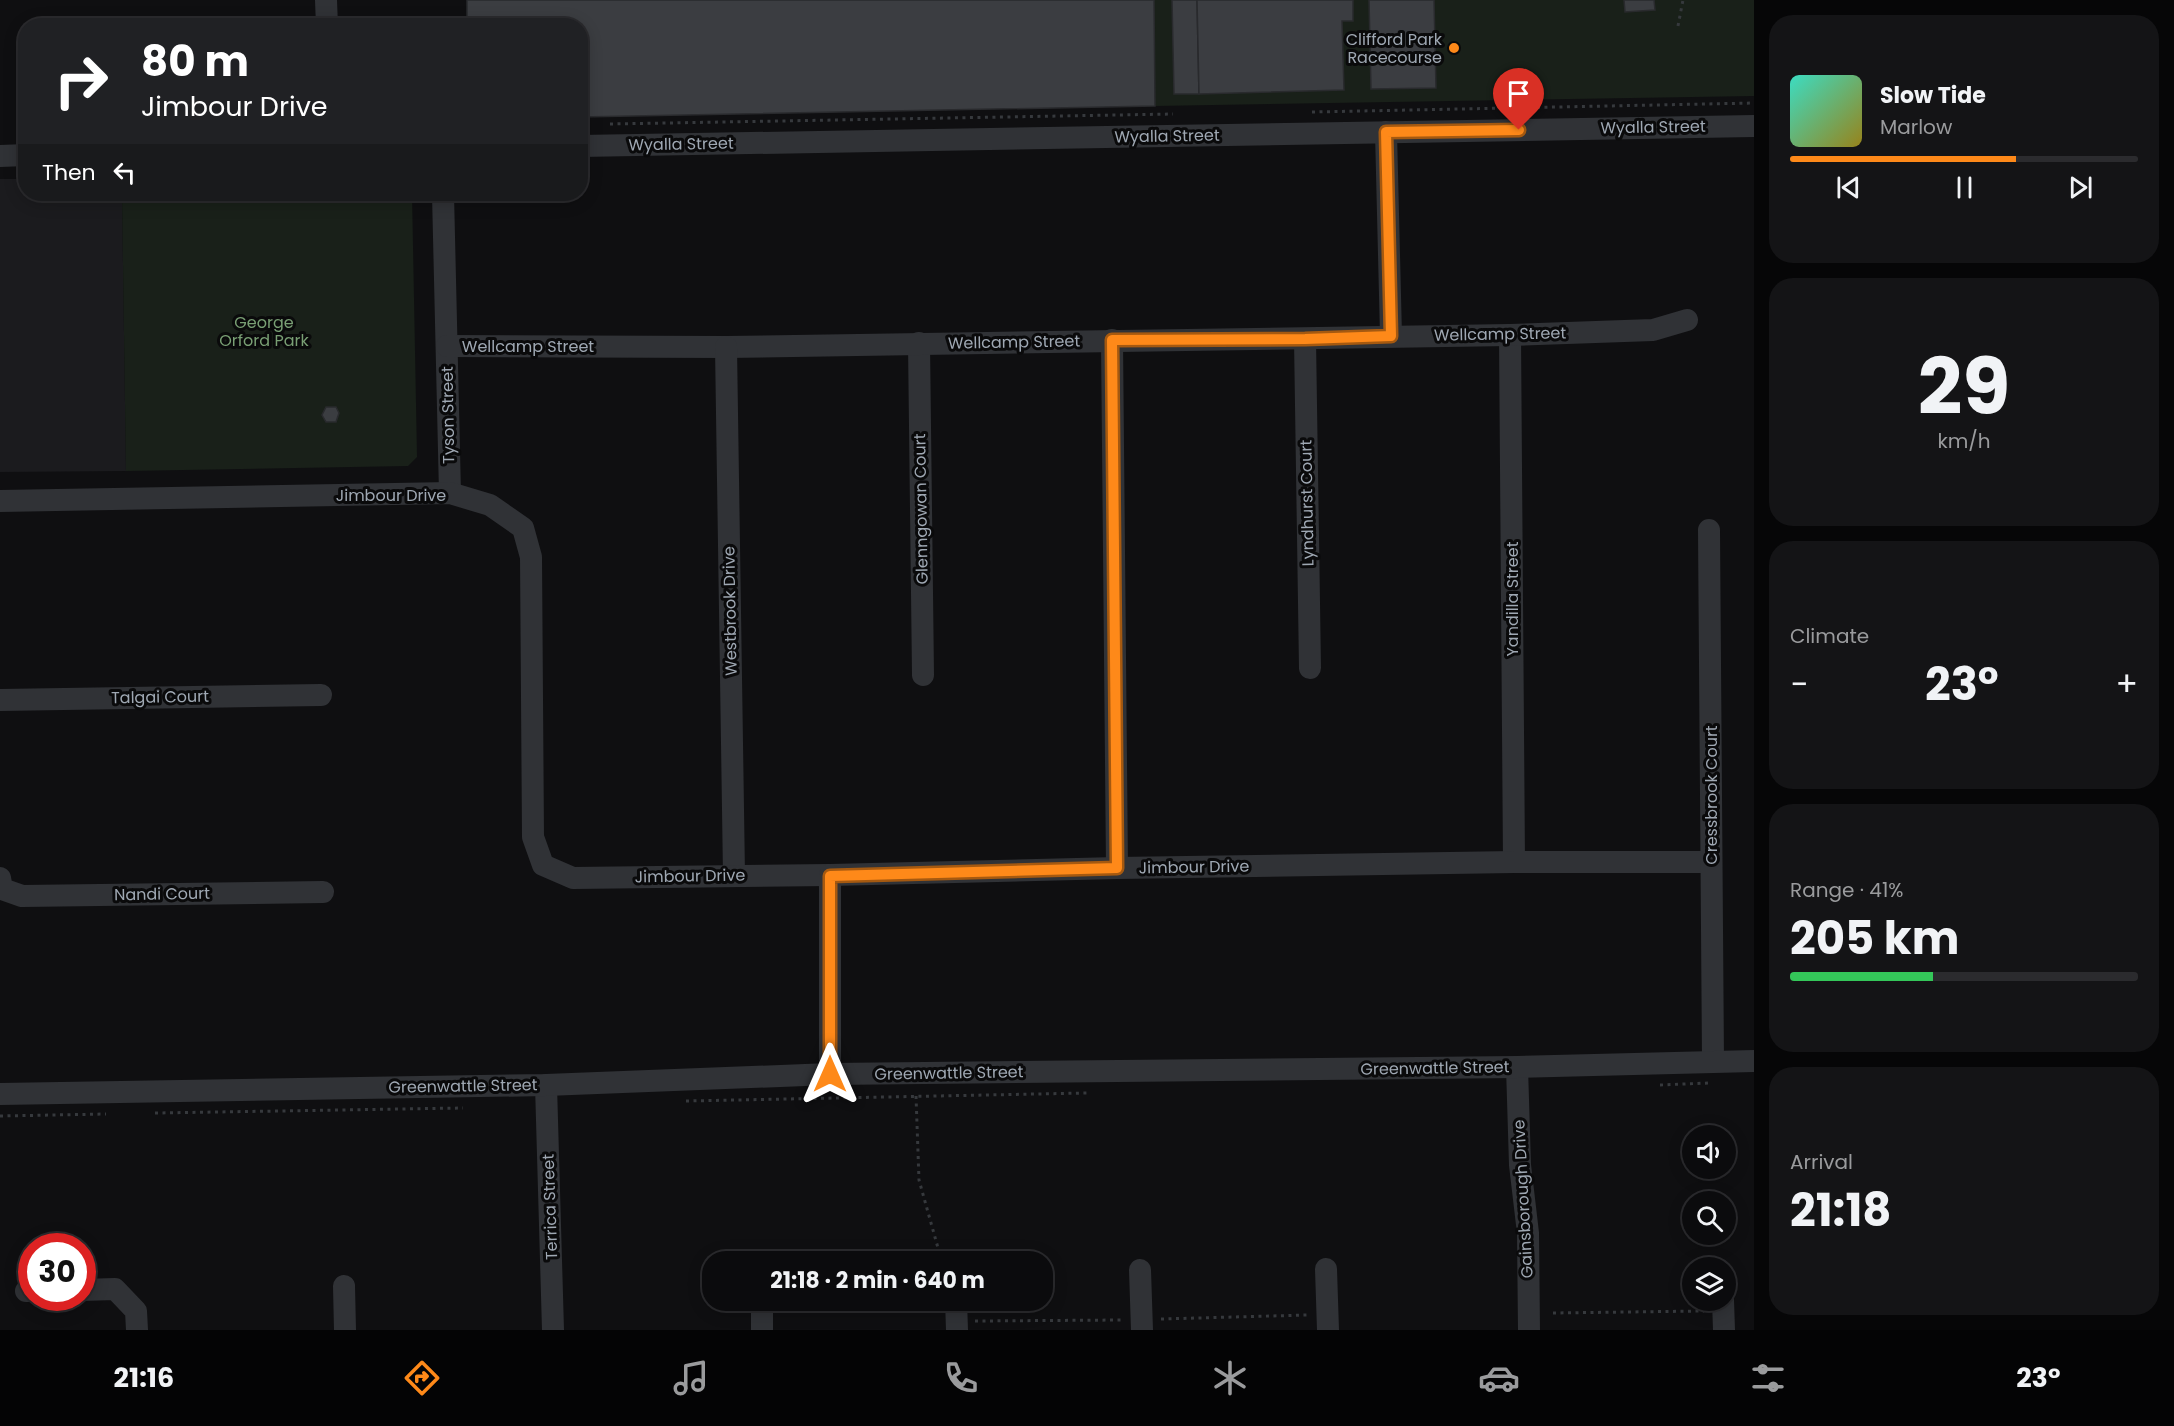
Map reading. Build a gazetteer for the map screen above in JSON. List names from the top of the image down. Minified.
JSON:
{"streets":{"street":["Wyalla Street","Wellcamp Street","Tyson Street","Jimbour Drive","Lyndhurst Court","Glenngowan Court","Yandilla Street","Westbrook Drive","Talgai Court","Cressbrook Court","Nandi Court","Greenwattle Street","Gainsborough Drive","Terrica Street"]},"crossings":[["Wellcamp Street","Tyson Street"],["Wellcamp Street","Lyndhurst Court"],["Wellcamp Street","Glenngowan Court"],["Wellcamp Street","Yandilla Street"],["Wellcamp Street","Westbrook Drive"],["Tyson Street","Jimbour Drive"],["Jimbour Drive","Yandilla Street"],["Jimbour Drive","Westbrook Drive"],["Jimbour Drive","Cressbrook Court"],["Cressbrook Court","Greenwattle Street"],["Greenwattle Street","Gainsborough Drive"],["Greenwattle Street","Terrica Street"]],"parks":["George Orford Park"],"places":["Clifford Park Racecourse"],"page":{"turn":["80 m","Jimbour Drive"],"song":["Slow Tide","Marlow"],"then":"Then","tile":[["29","km/h"],"Climate",["Range · 41%","205 km"],["Arrival","21:18"]],"heat":["−","23°","+"],"limit":"30","trip":"21:18 · 2 min · 640 m","tabs":["21:16","23°"]}}
